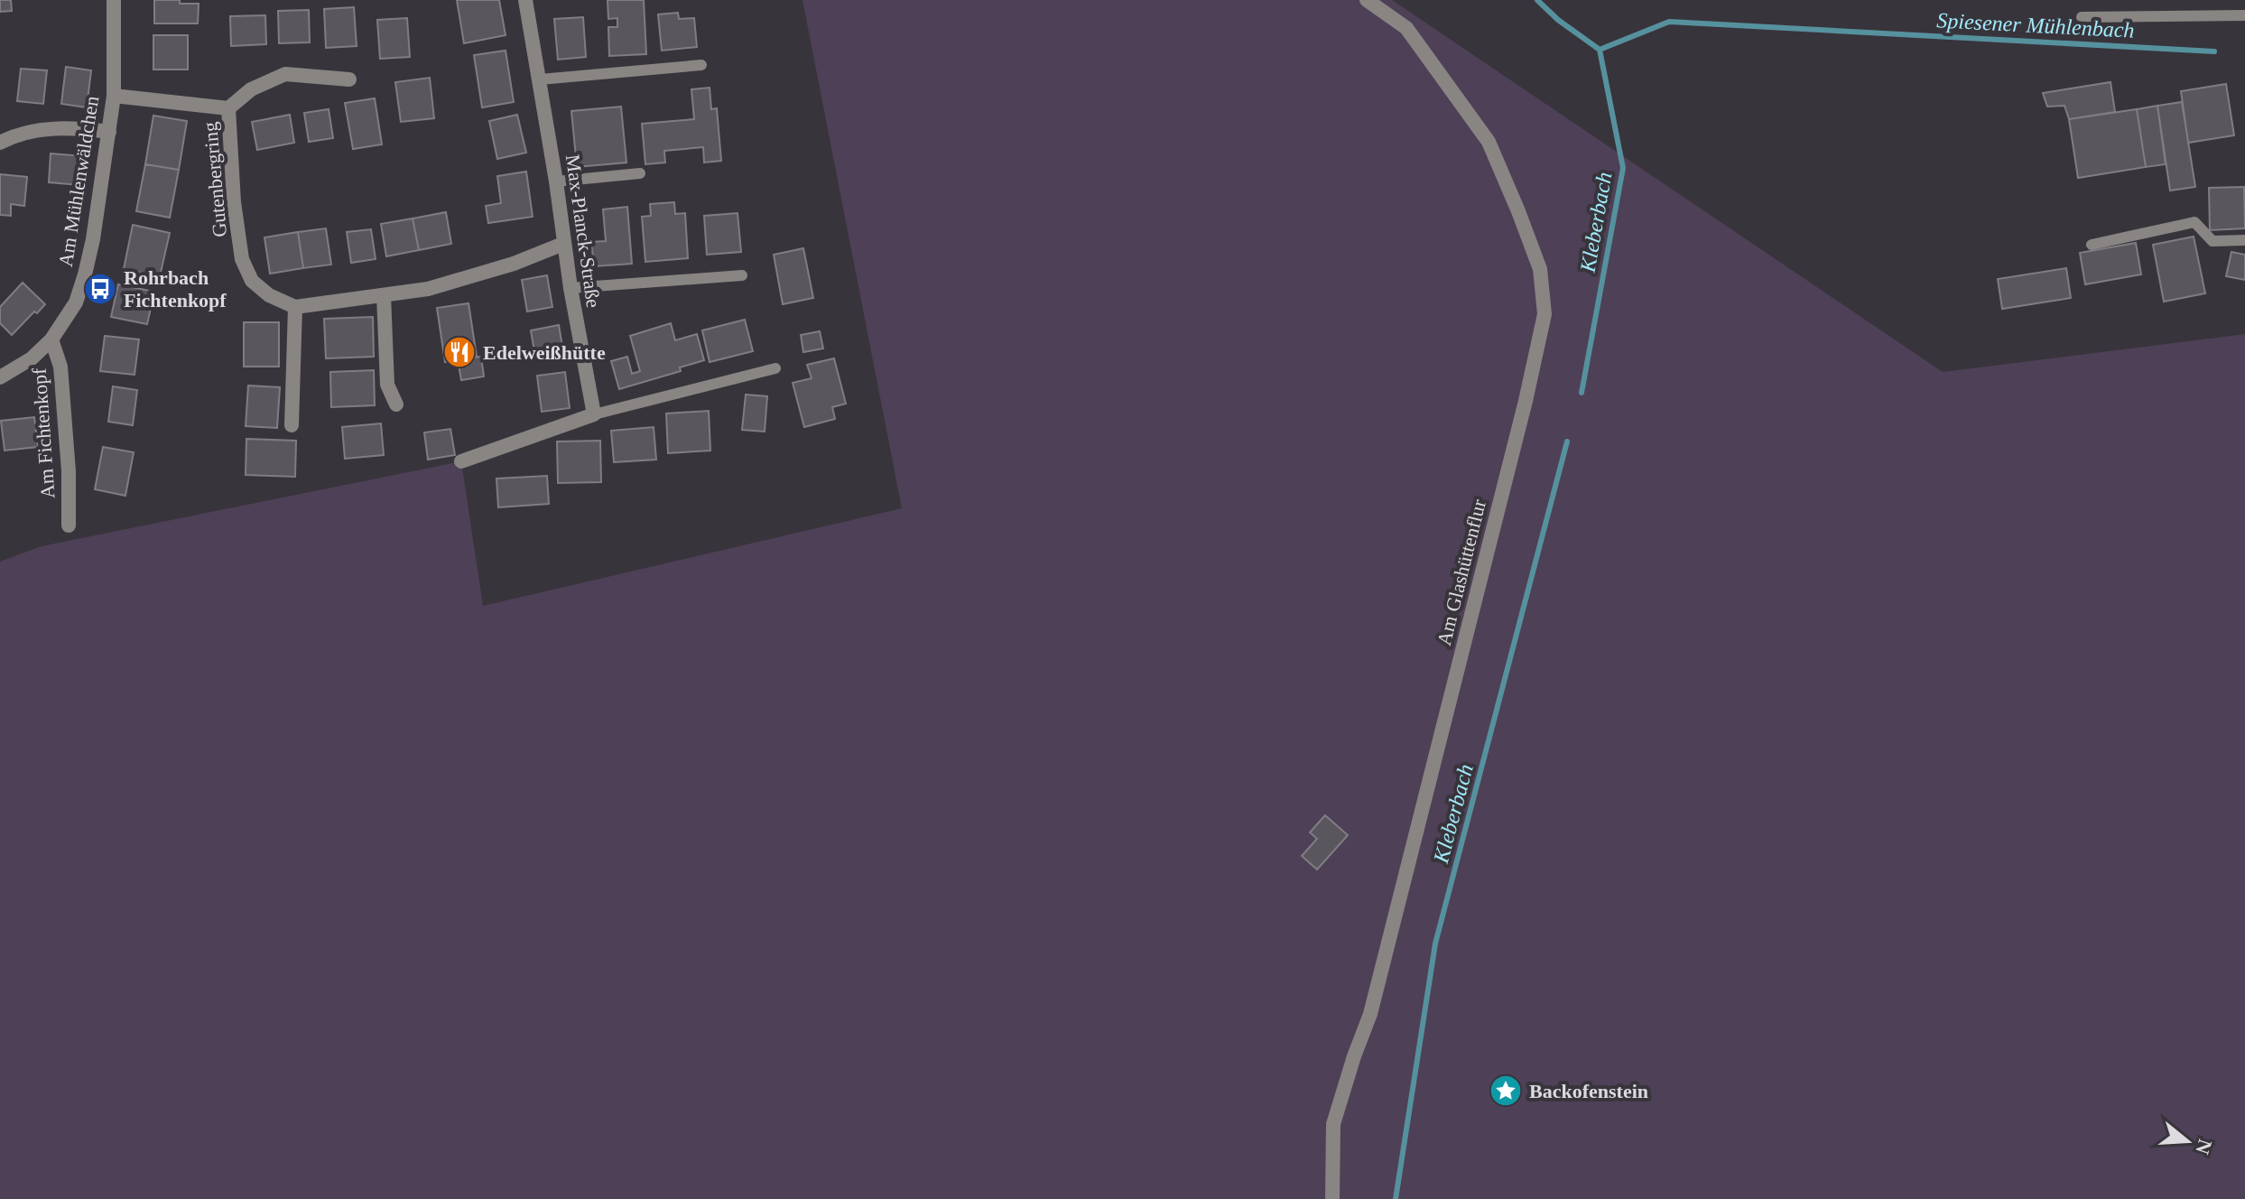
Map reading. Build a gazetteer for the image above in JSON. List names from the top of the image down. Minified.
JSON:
{"streets":{"street":["Gutenbergring","Am Mühlenwäldchen","Max-Planck-Straße","Am Fichtenkopf","Am Glashüttenflur"]},"crossings":[["Gutenbergring","Am Mühlenwäldchen"],["Am Mühlenwäldchen","Am Fichtenkopf"]],"water":["Spiesener Mühlenbach","Kleberbach"],"places":{"bus stop":["Rohrbach Fichtenkopf"],"restaurant":["Edelweißhütte"],"place":["Backofenstein"]},"north":"right"}
